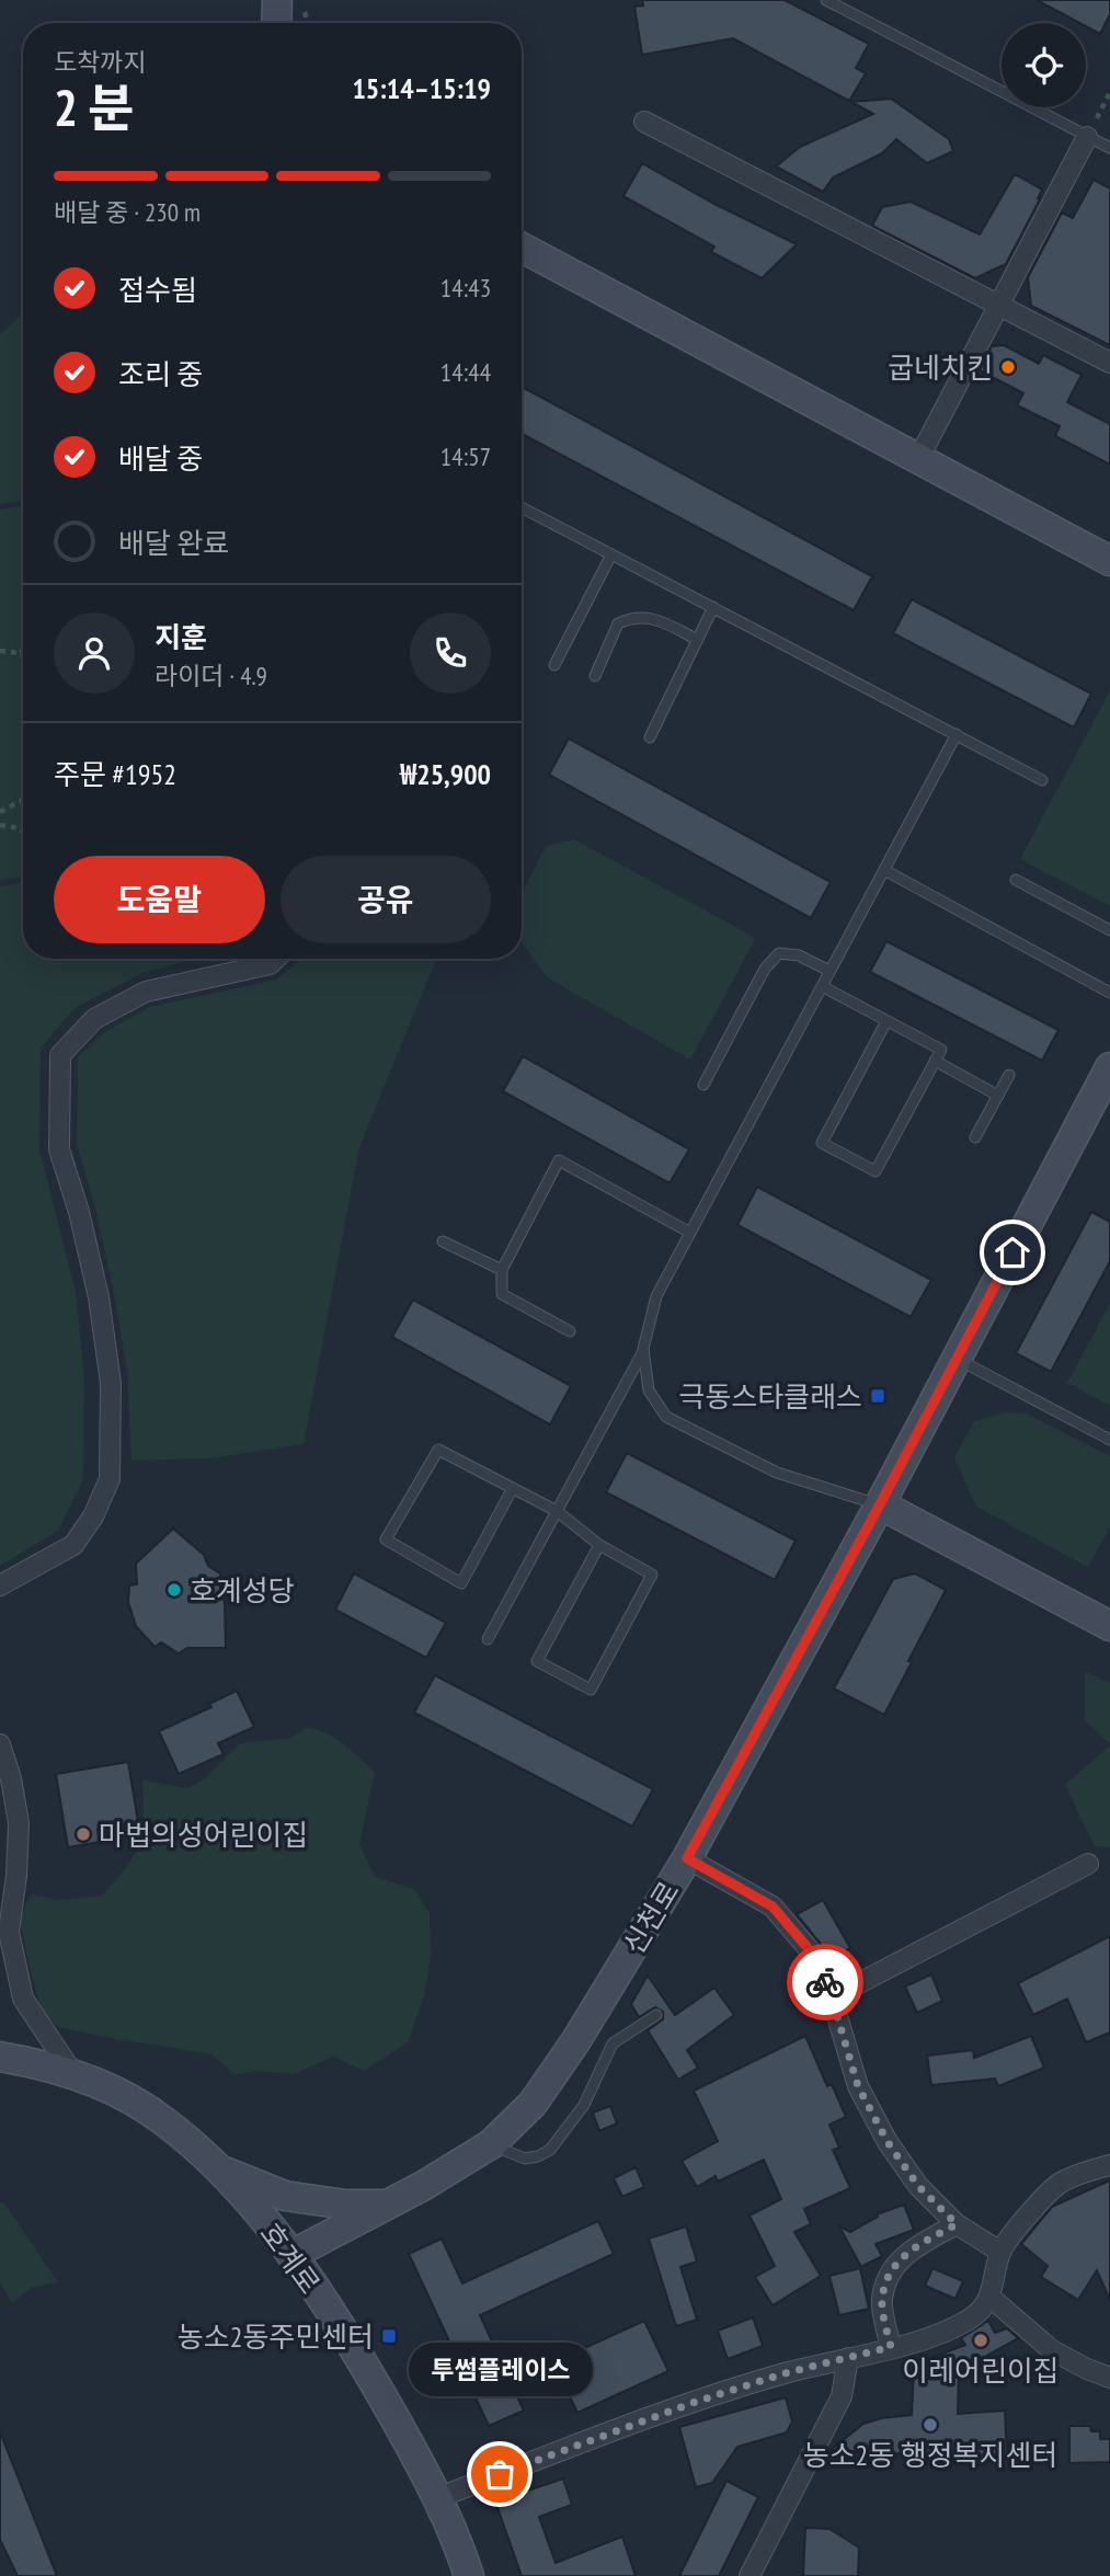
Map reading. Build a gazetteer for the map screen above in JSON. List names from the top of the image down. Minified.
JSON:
{"streets":{"street":["신천로","호계로"]},"crossings":[["신천로","호계로"]],"places":{"other":["굽네치킨","호계성당","마법의성어린이집","이레어린이집","농소2동 행정복지센터","투썸플레이스"],"transit":["극동스타클래스","농소2동주민센터"]},"page":{"heading":["2 분","도착까지","15:14–15:19"],"panel":["지훈","라이더 · 4.9","주문 #1952","₩25,900"],"bar":"배달 중 · 230 m","list":[["접수됨","14:43"],["조리 중","14:44"],["배달 중","14:57"],"배달 완료"],"buttons":["도움말","공유"],"bubble":"투썸플레이스"}}
